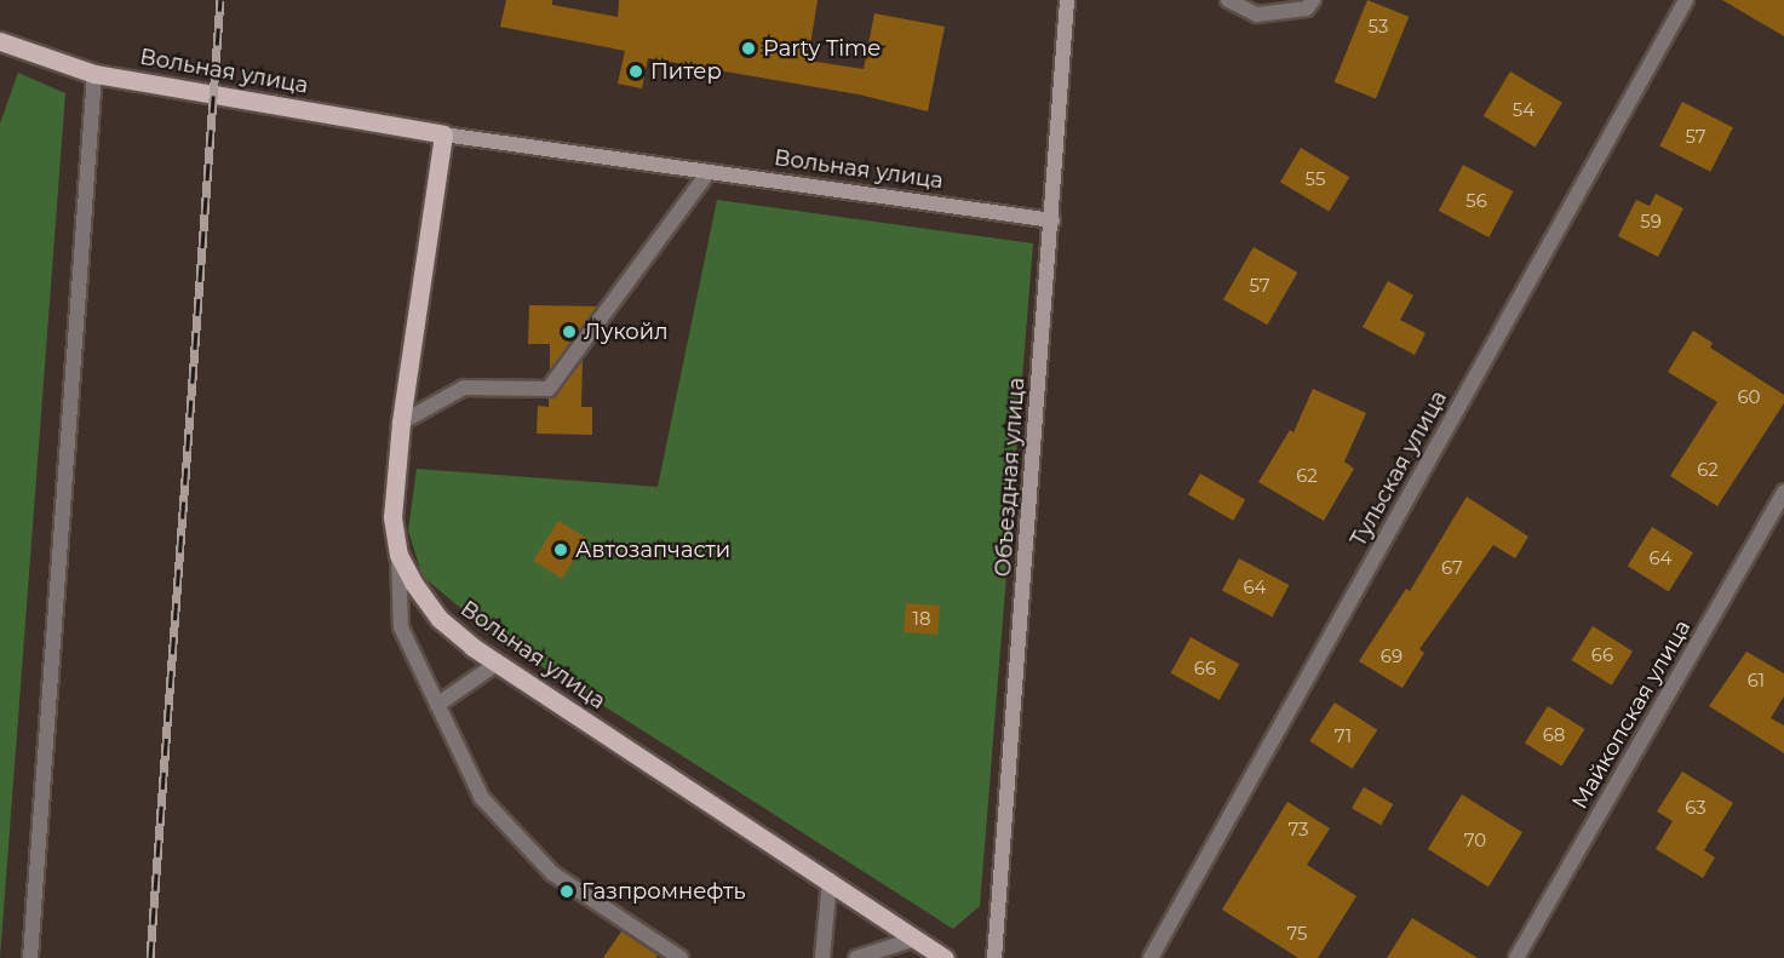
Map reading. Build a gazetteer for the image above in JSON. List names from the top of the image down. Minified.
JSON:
{"streets":{"main road":["Вольная улица"],"street":["Тульская улица","Объездная улица","Майкопская улица"]},"crossings":[["Вольная улица","Объездная улица"]],"places":["Party Time","Питер","Лукойл","Автозапчасти","Газпромнефть"],"house_numbers":["53","54","57","55","56","59","57","60","62","62","64","67","64","18","66","69","66","61","68","71","63","73","70","75"]}
